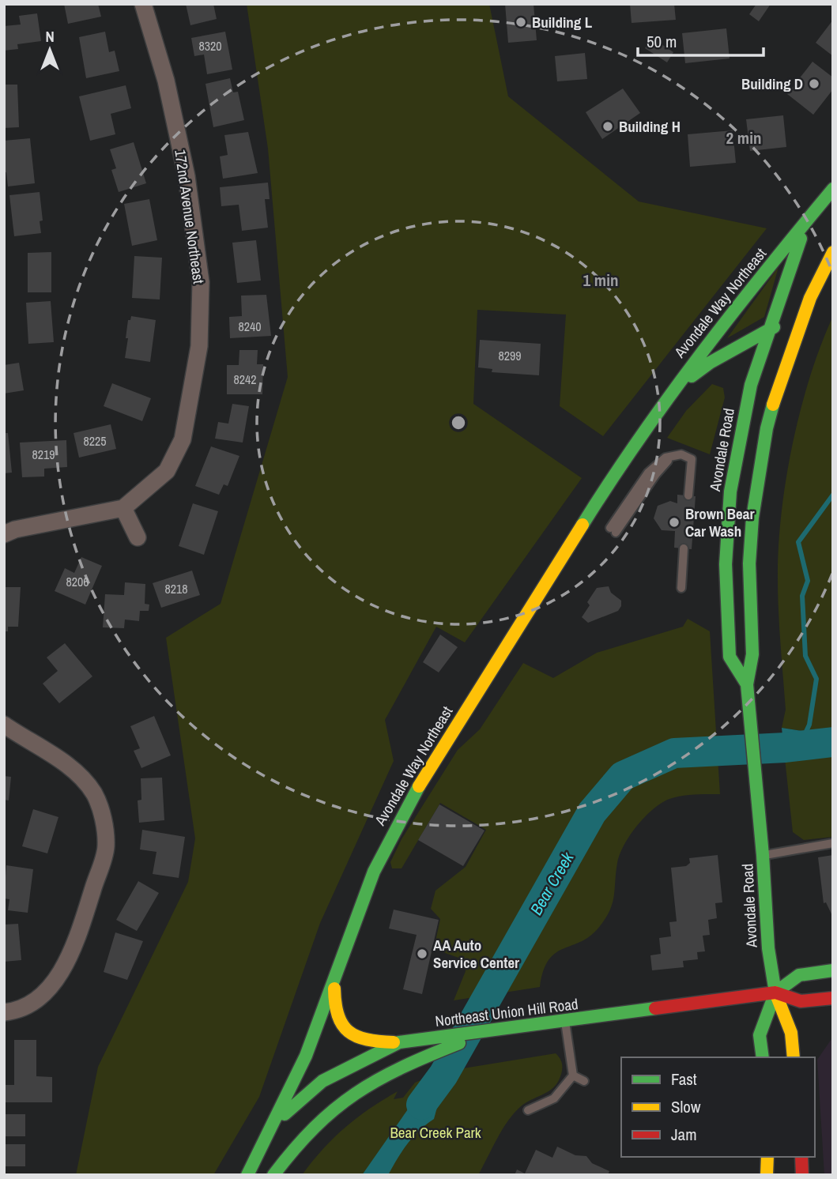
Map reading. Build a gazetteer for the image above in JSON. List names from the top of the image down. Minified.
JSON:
{"streets":{"main road":["Avondale Way Northeast","Avondale Road","Northeast Union Hill Road"],"street":["172nd Avenue Northeast"]},"crossings":[["Avondale Way Northeast","Avondale Road"],["Avondale Way Northeast","Northeast Union Hill Road"],["Avondale Road","Northeast Union Hill Road"]],"water":["Bear Creek"],"parks":["Bear Creek Park"],"places":["Building L","Building D","Building H","Brown Bear Car Wash","AA Auto Service Center"],"house_numbers":["8320","8240","8299","8242","8225","8219","8206","8218"],"legend":["Fast","Slow","Jam"],"scale_bar":"50 m","north":"top","rings":["2 min","1 min"]}
